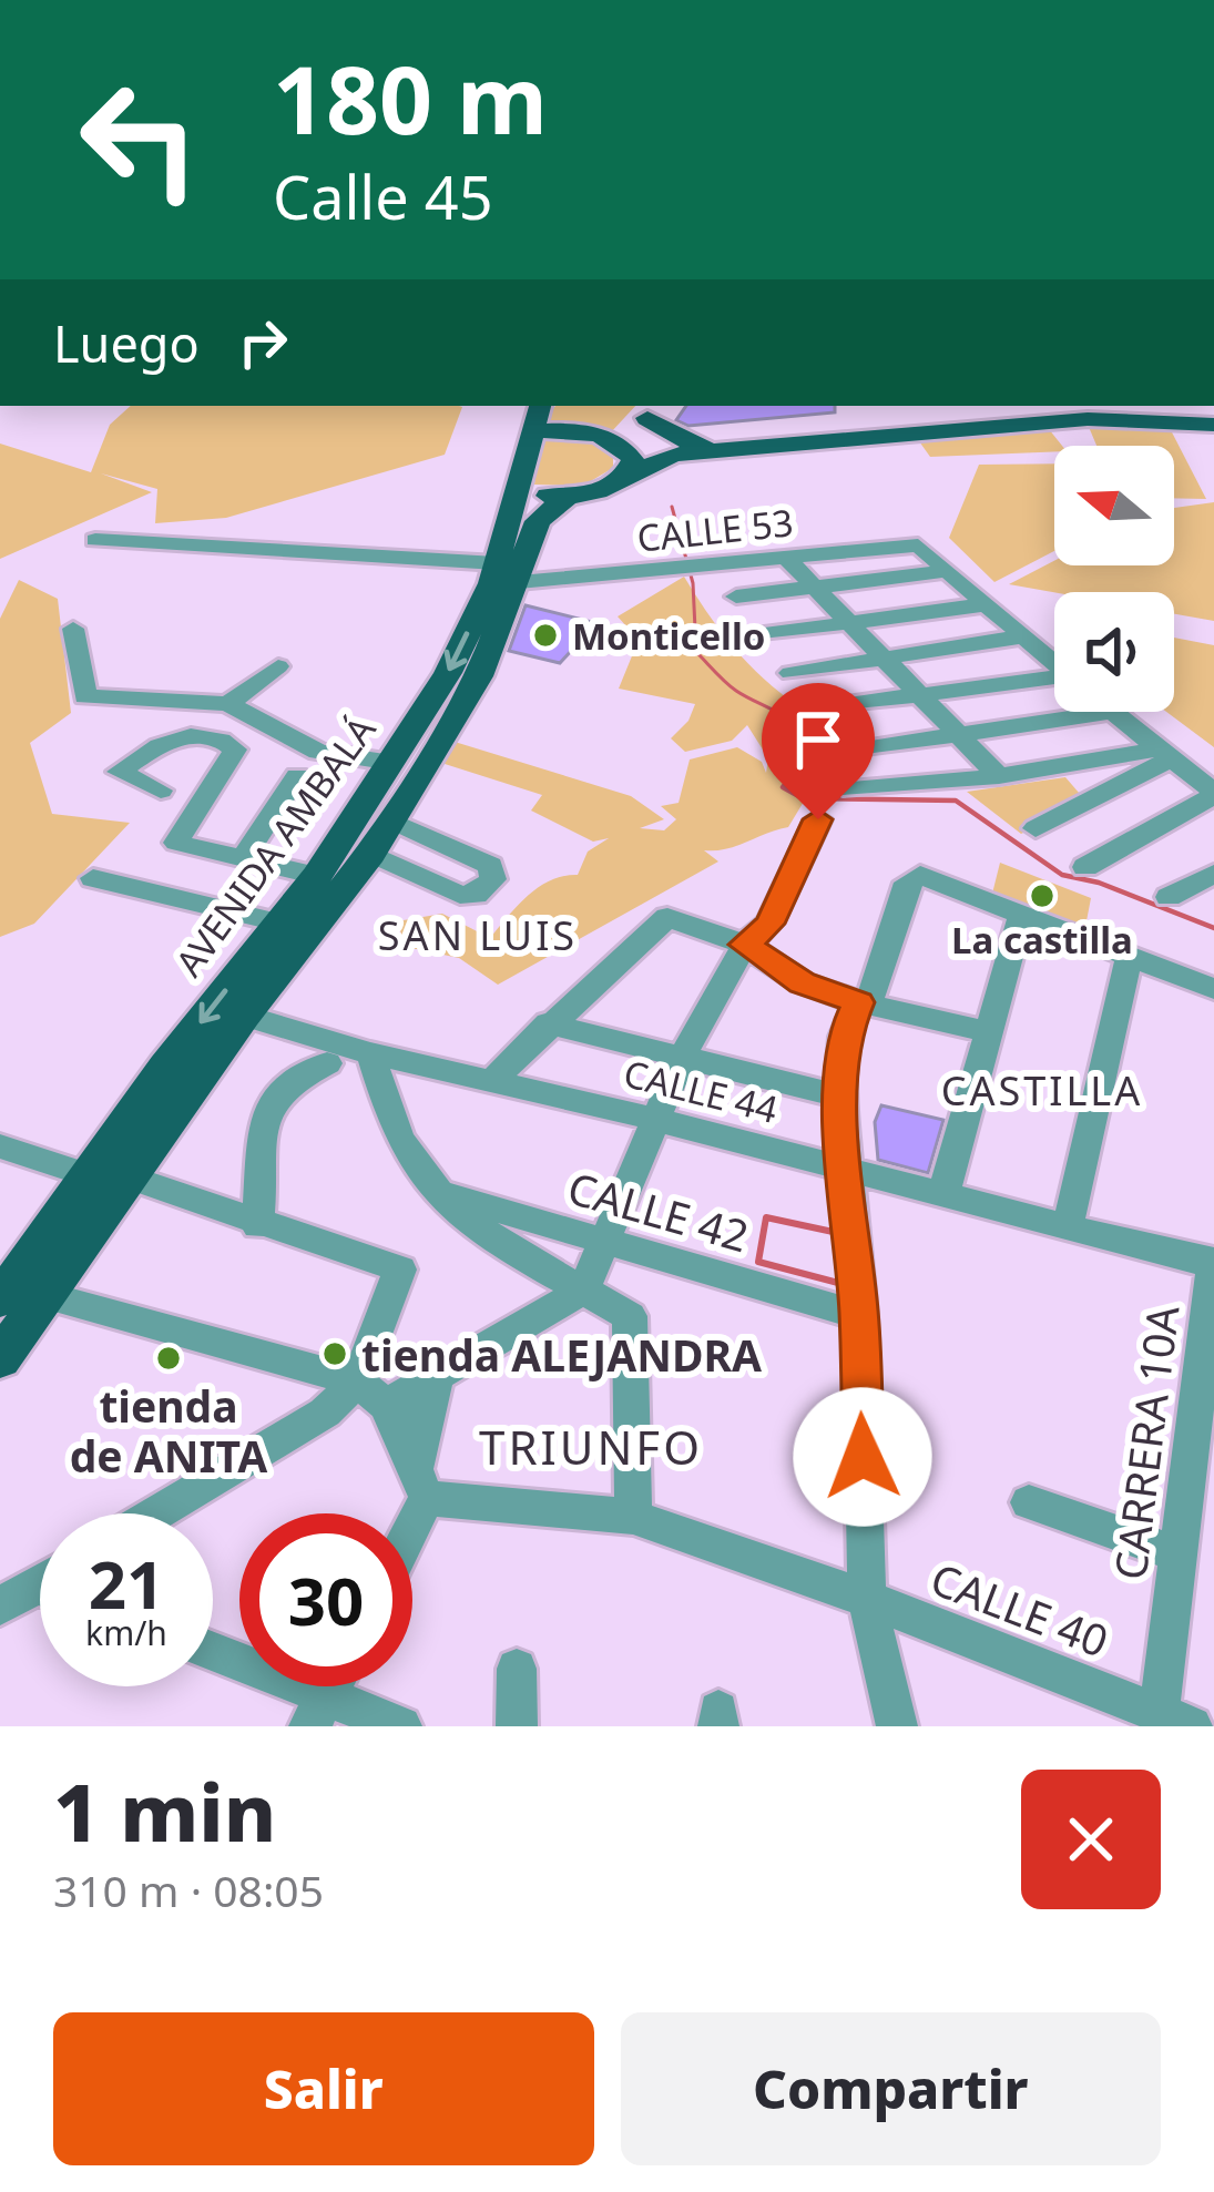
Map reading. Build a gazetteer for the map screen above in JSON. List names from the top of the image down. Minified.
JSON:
{"streets":{"main road":["AVENIDA AMBALÁ"],"street":["CALLE 53","CALLE 44","CALLE 42","CARRERA 10A","CALLE 40"]},"crossings":[["CALLE 53","AVENIDA AMBALÁ"],["AVENIDA AMBALÁ","CALLE 44"],["CALLE 44","CARRERA 10A"],["CARRERA 10A","CALLE 40"]],"districts":["SAN LUIS","CASTILLA","TRIUNFO"],"places":["Monticello","La castilla","tienda ALEJANDRA","tienda de ANITA"],"north":"left","page":{"turn":["180 m","Calle 45"],"then":"Luego","speed":"21 km/h","limit":"30","heading":["1 min","310 m · 08:05"],"buttons":["Salir","Compartir"]}}
